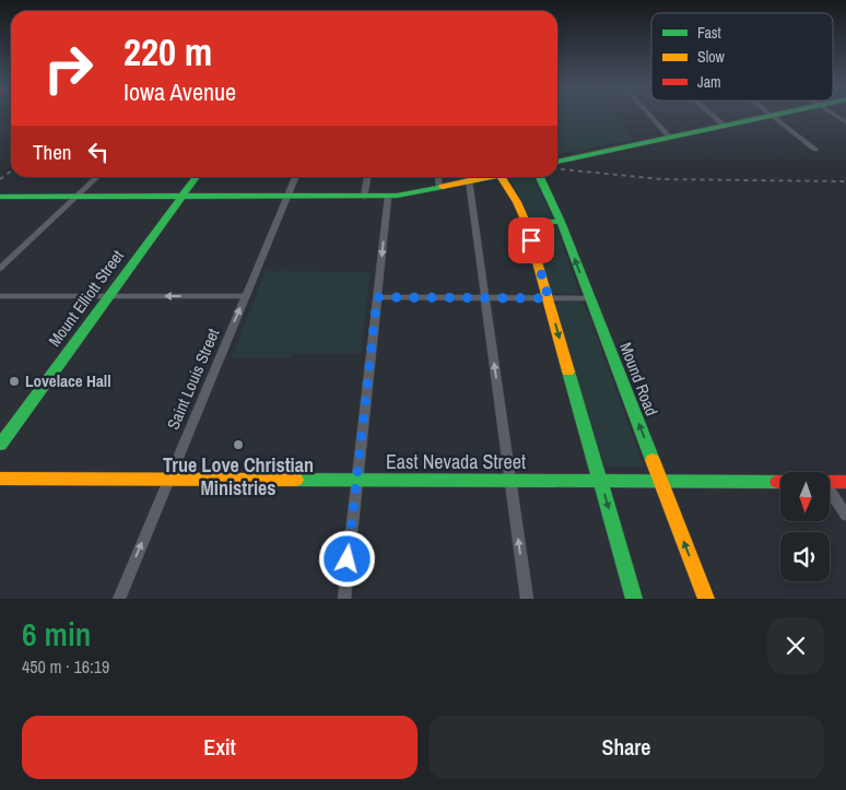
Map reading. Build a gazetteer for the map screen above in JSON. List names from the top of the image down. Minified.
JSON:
{"streets":{"main road":["Mount Elliott Street","Mound Road","East Nevada Street"],"street":["Saint Louis Street"]},"crossings":[["Saint Louis Street","East Nevada Street"],["Mound Road","East Nevada Street"]],"one_way":["Saint Louis Street"],"places":["Lovelace Hall","True Love Christian Ministries"],"legend":["Fast","Slow","Jam"],"north":"bottom","page":{"turn":["220 m","Iowa Avenue"],"then":"Then","heading":["6 min","450 m · 16:19"],"buttons":["Exit","Share"]}}
